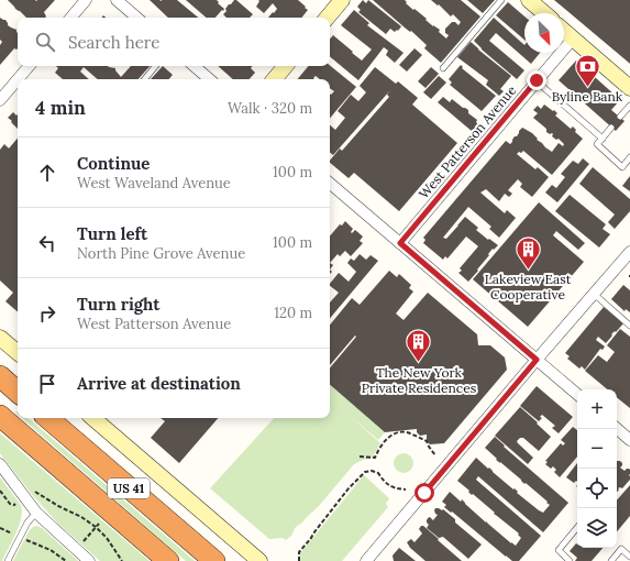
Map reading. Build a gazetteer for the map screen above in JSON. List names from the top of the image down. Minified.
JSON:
{"streets":{"highway":["US 41"],"street":["West Patterson Avenue"]},"places":{"bank":["Byline Bank"],"building":["Lakeview East Cooperative","The New York Private Residences"]},"north":"bottom right","page":{"search":"Search here","heading":["4 min","Walk · 320 m"],"list":[["Continue","West Waveland Avenue","100 m"],["Turn left","North Pine Grove Avenue","100 m"],["Turn right","West Patterson Avenue","120 m"],"Arrive at destination"],"map_buttons":["+","−"]}}
